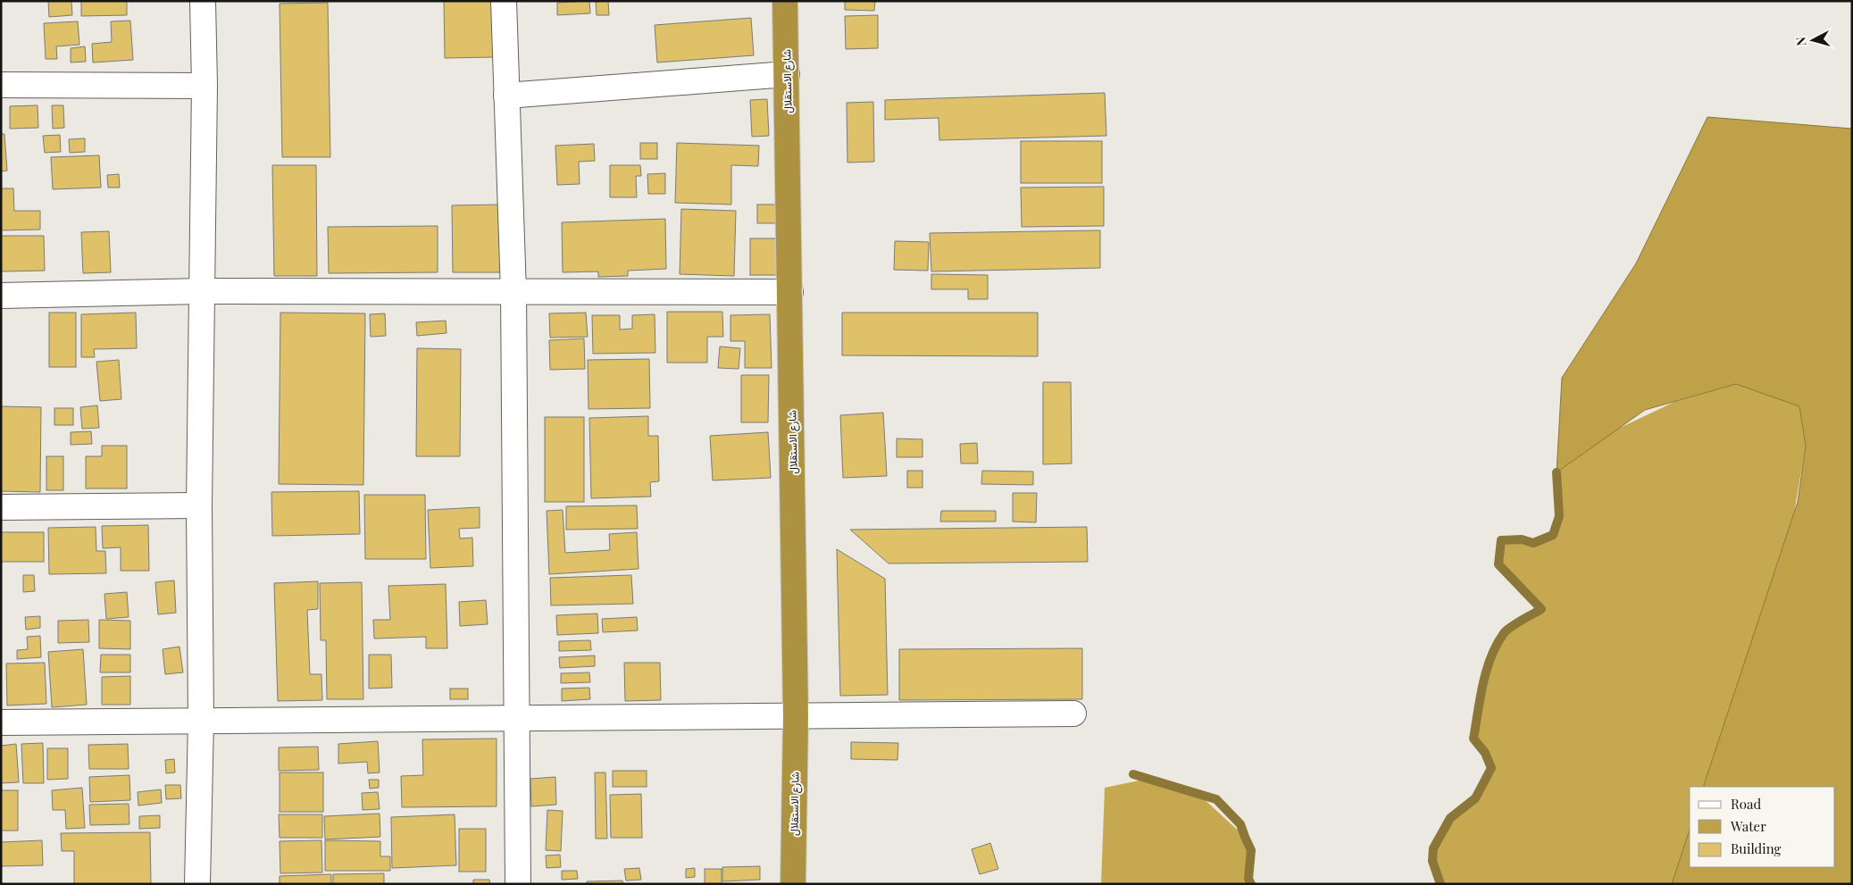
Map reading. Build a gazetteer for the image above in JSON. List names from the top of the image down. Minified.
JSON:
{"streets":{"highway":["شارع الاستقلال"]},"legend":["Road","Water","Building"],"north":"left"}
